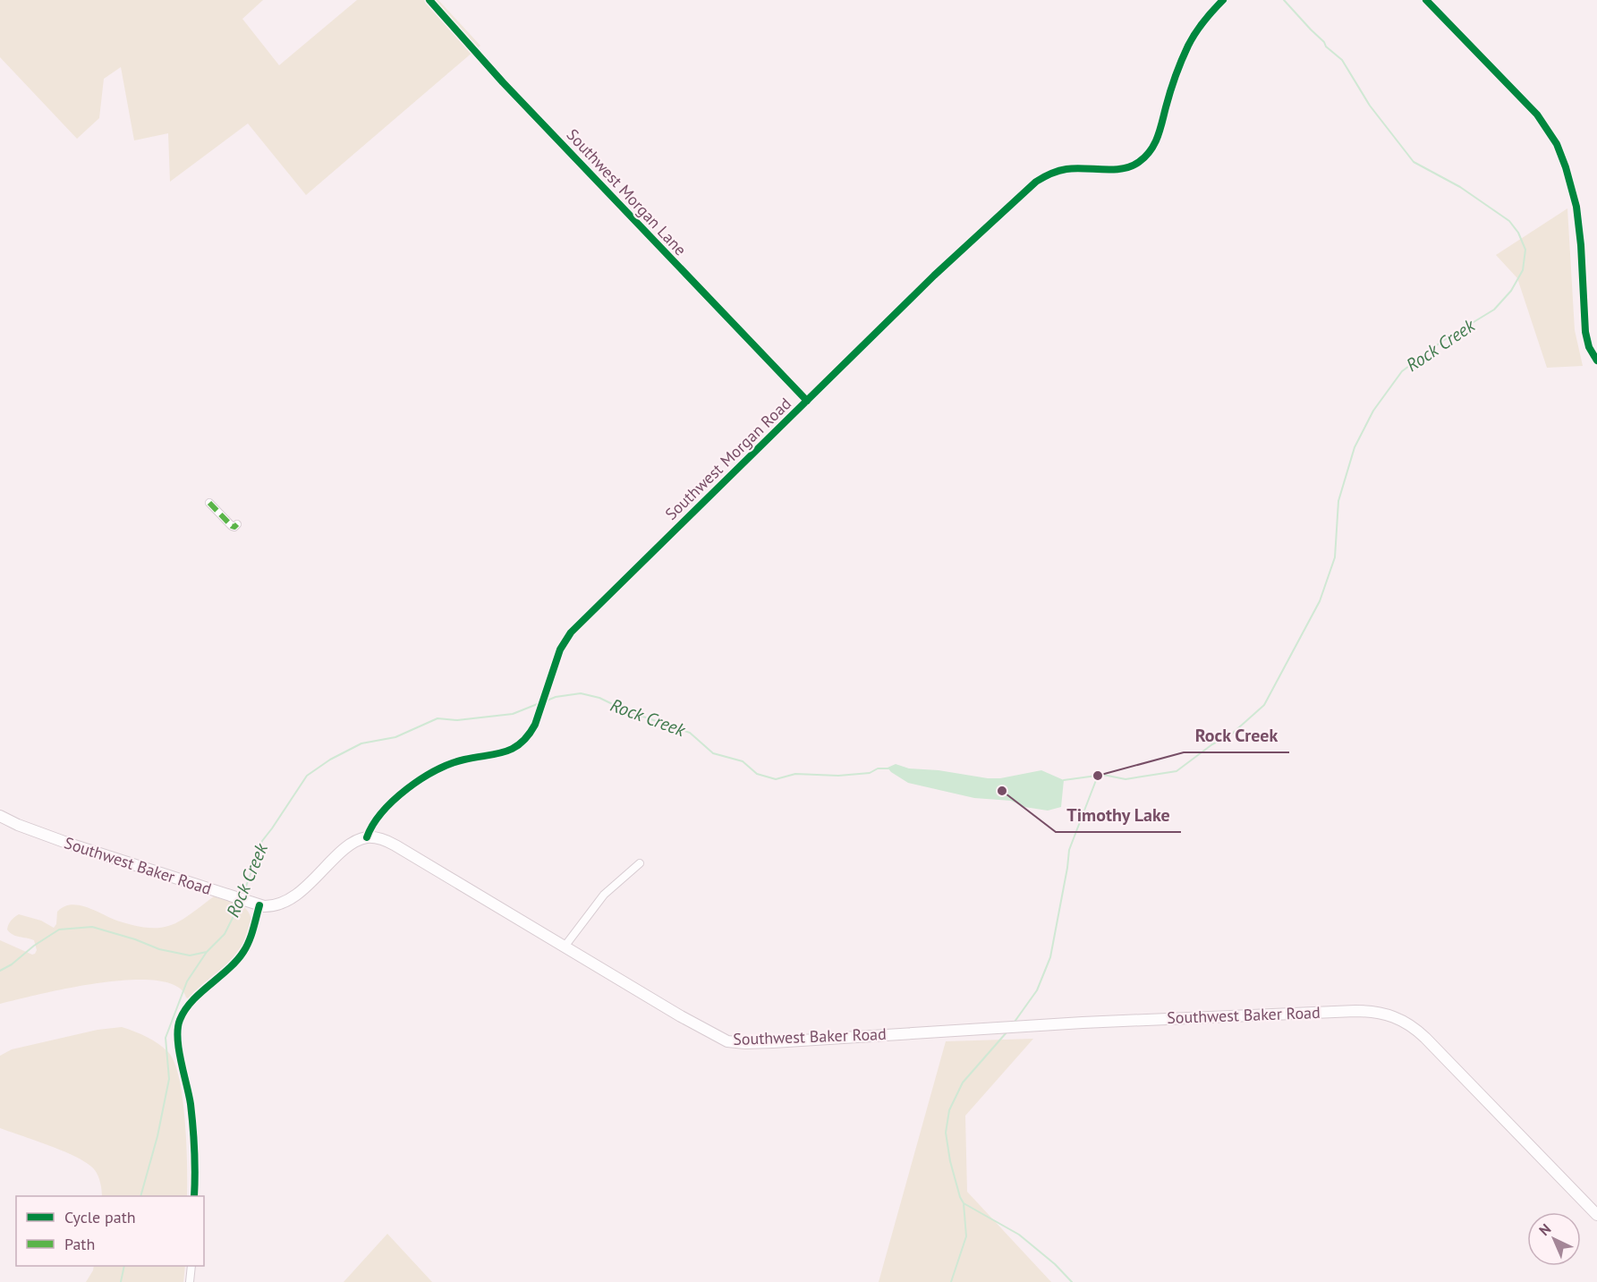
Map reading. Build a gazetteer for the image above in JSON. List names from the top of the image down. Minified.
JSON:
{"streets":{"main road":["Southwest Baker Road"],"street":["Southwest Morgan Lane","Southwest Morgan Road"]},"crossings":[["Southwest Morgan Lane","Southwest Morgan Road"],["Southwest Morgan Road","Southwest Baker Road"]],"water":["Rock Creek"],"places":["Rock Creek","Timothy Lake"],"legend":["Cycle path","Path"],"north":"top left"}
